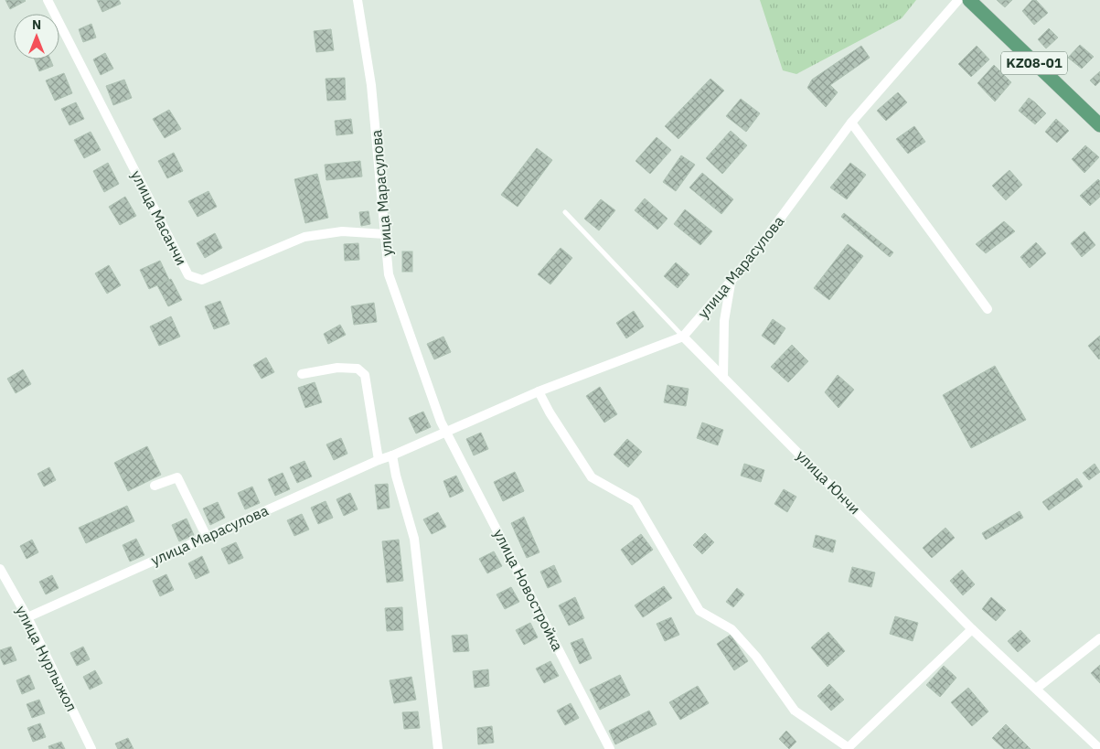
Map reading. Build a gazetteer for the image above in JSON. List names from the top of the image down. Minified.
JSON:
{"streets":{"main road":["KZ08-01"],"street":["улица Марасулова","улица Масанчи","улица Юнчи","улица Новостройка","улица Нурлыжол"]},"crossings":[["улица Марасулова","улица Масанчи"],["улица Марасулова","улица Юнчи"],["улица Марасулова","улица Новостройка"],["улица Марасулова","улица Нурлыжол"]],"north":"top"}
